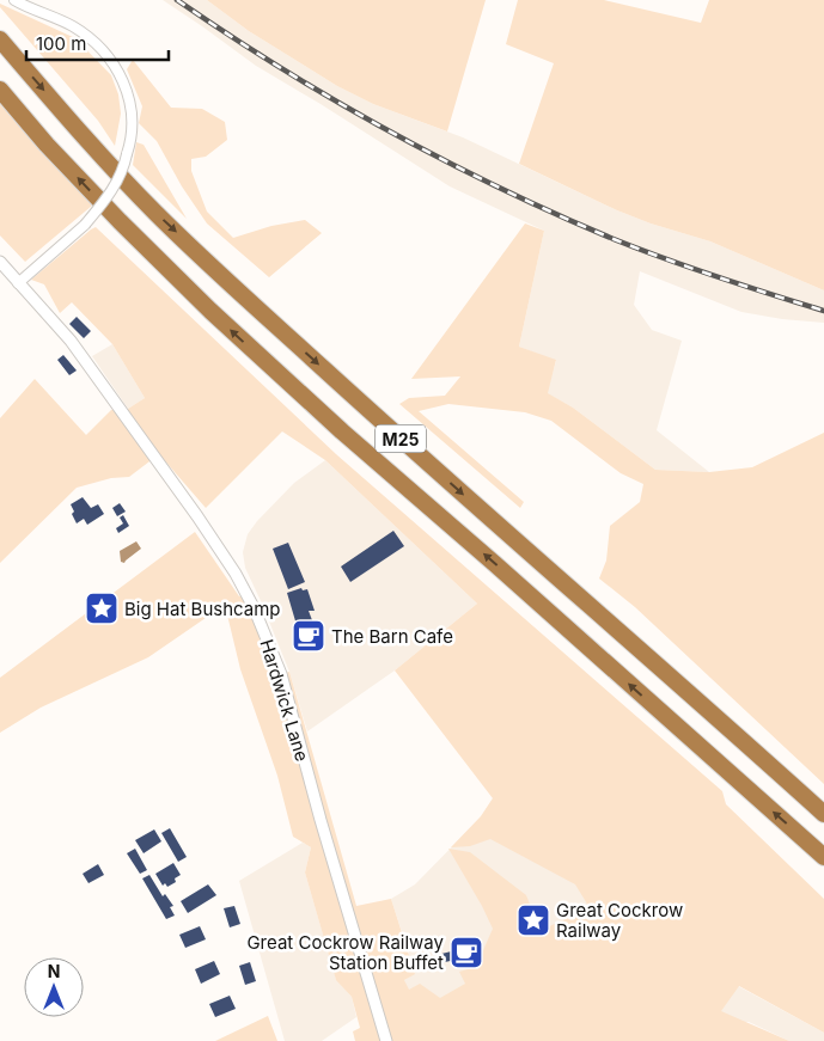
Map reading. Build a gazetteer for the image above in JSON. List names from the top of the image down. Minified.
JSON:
{"streets":{"highway":["M25"],"street":["Hardwick Lane"]},"places":{"place":["Big Hat Bushcamp","Great Cockrow Railway"],"cafe":["The Barn Cafe","Great Cockrow Railway Station Buffet"]},"scale_bar":"100 m","north":"top"}
